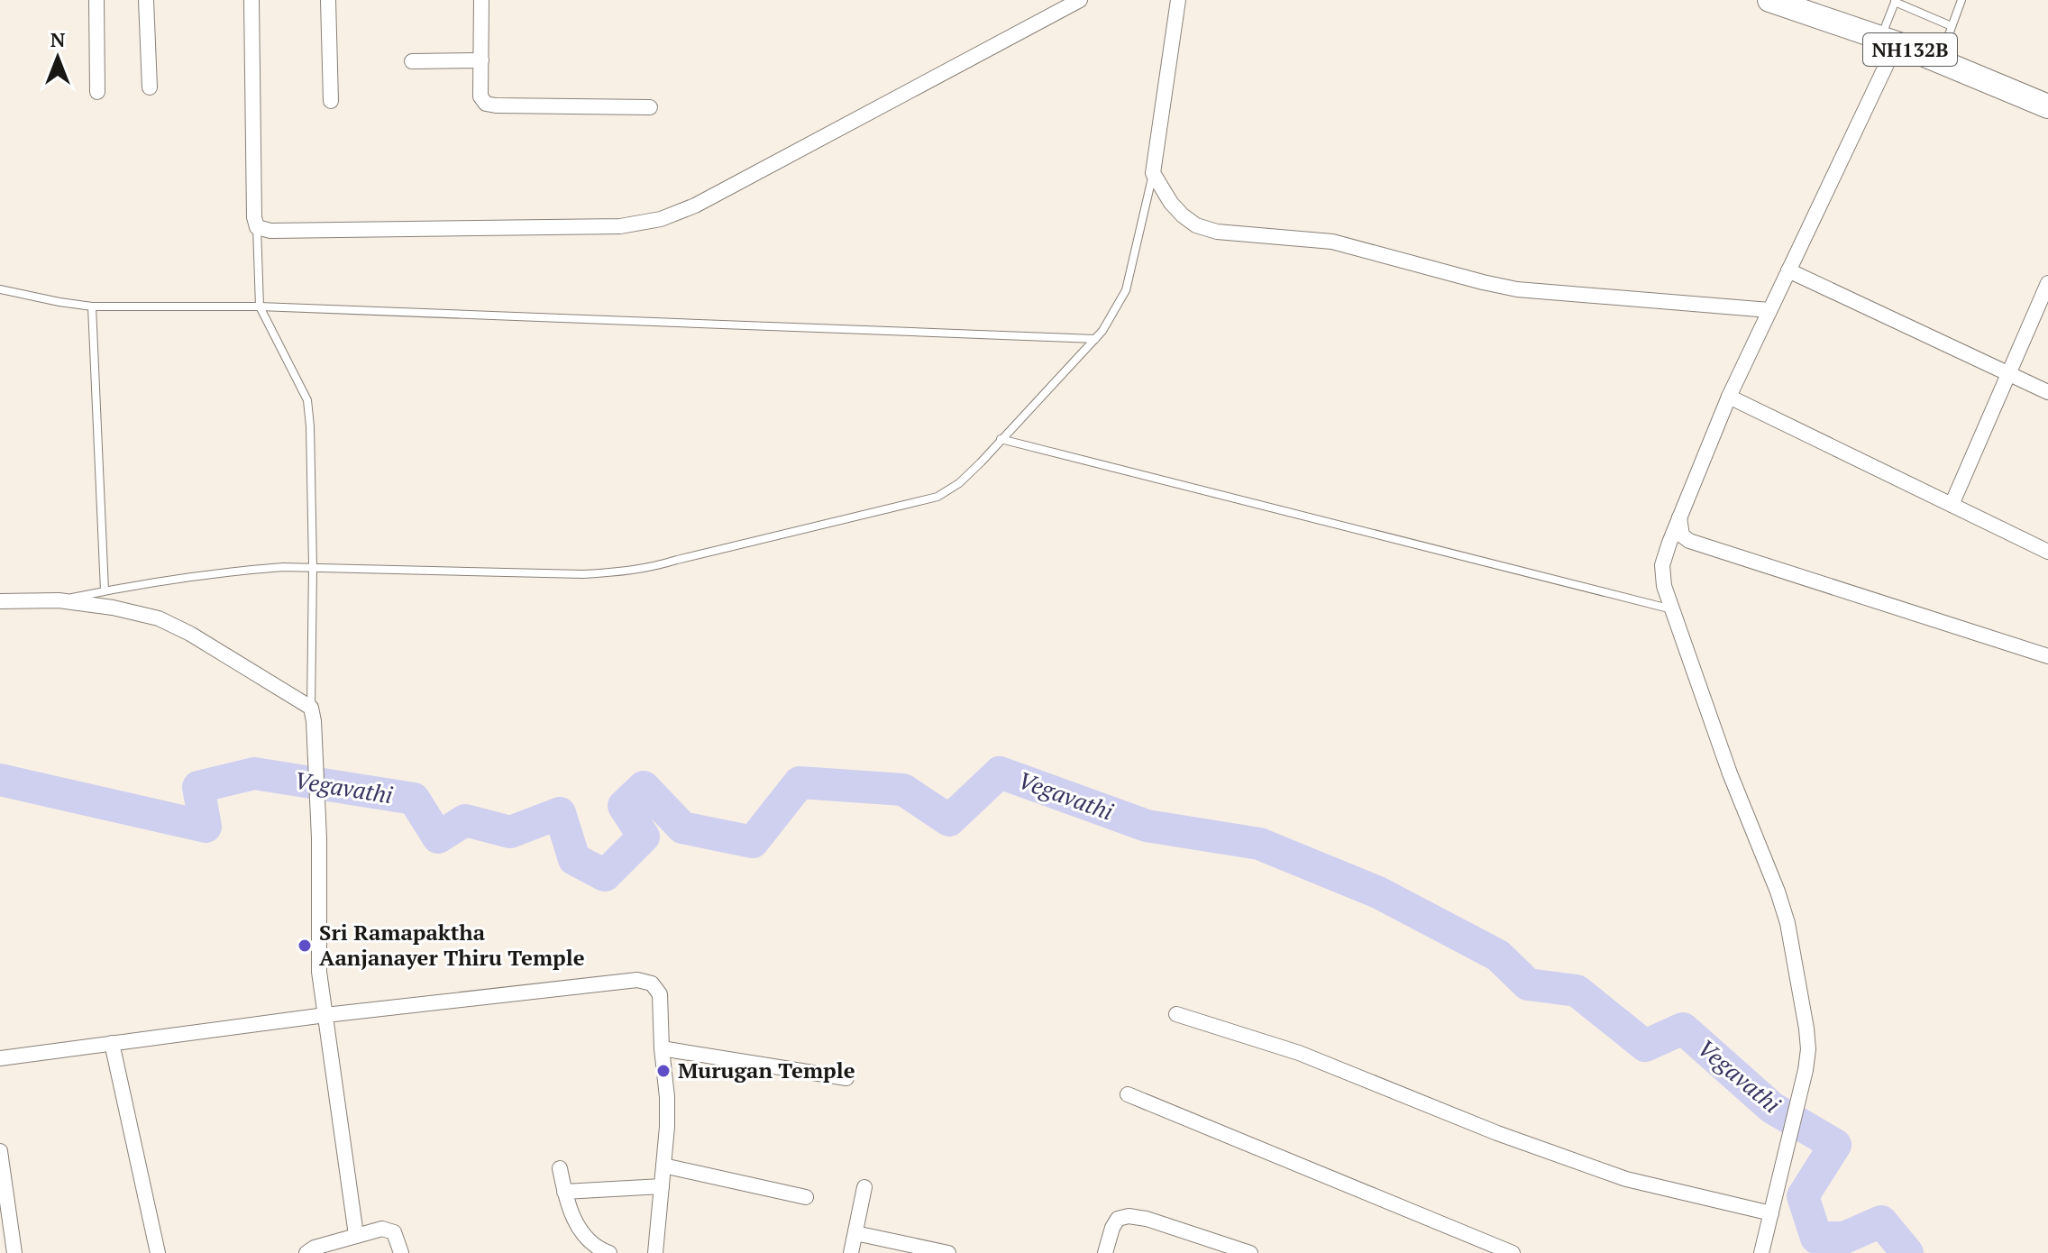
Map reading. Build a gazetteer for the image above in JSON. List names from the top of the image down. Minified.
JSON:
{"streets":{"highway":["NH132B"]},"water":["Vegavathi"],"places":["Sri Ramapaktha Aanjanayer Thiru Temple","Murugan Temple"],"north":"top"}
